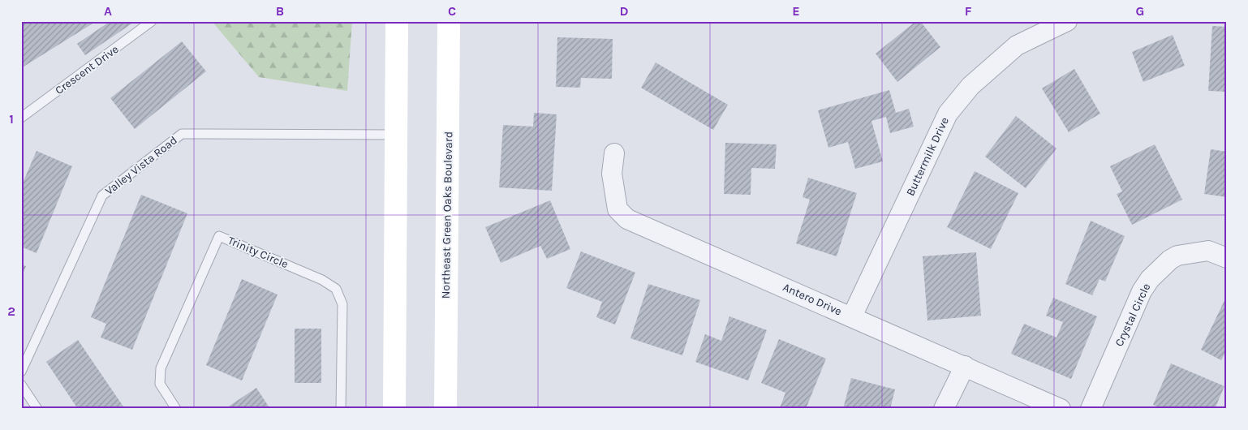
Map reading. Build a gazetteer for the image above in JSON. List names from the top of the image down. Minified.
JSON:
{"streets":{"main road":["Northeast Green Oaks Boulevard"],"street":["Buttermilk Drive","Antero Drive","Crystal Circle"],"lane":["Crescent Drive","Valley Vista Road","Trinity Circle"]},"crossings":[["Buttermilk Drive","Antero Drive"]],"grid":{"columns":["A","B","C","D","E","F","G"],"rows":["1","2"]}}
